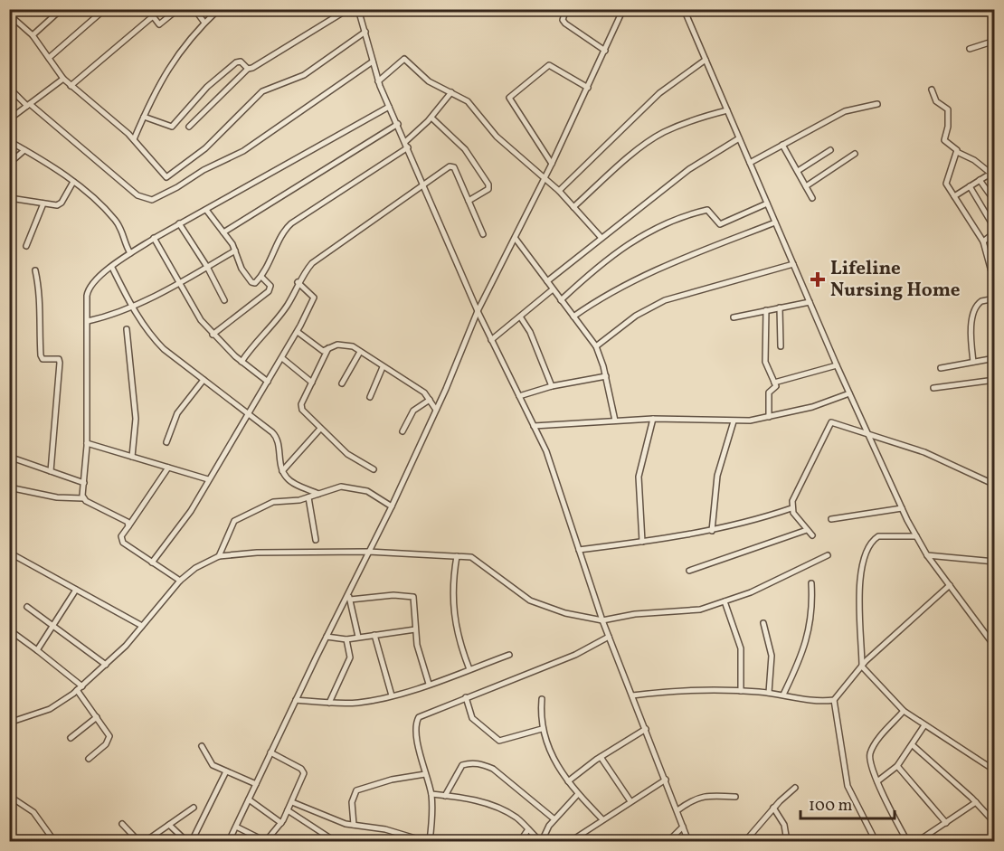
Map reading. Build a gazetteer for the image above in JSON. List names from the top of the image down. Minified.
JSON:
{"places":{"health":["Lifeline Nursing Home"]},"scale_bar":"100 m"}
